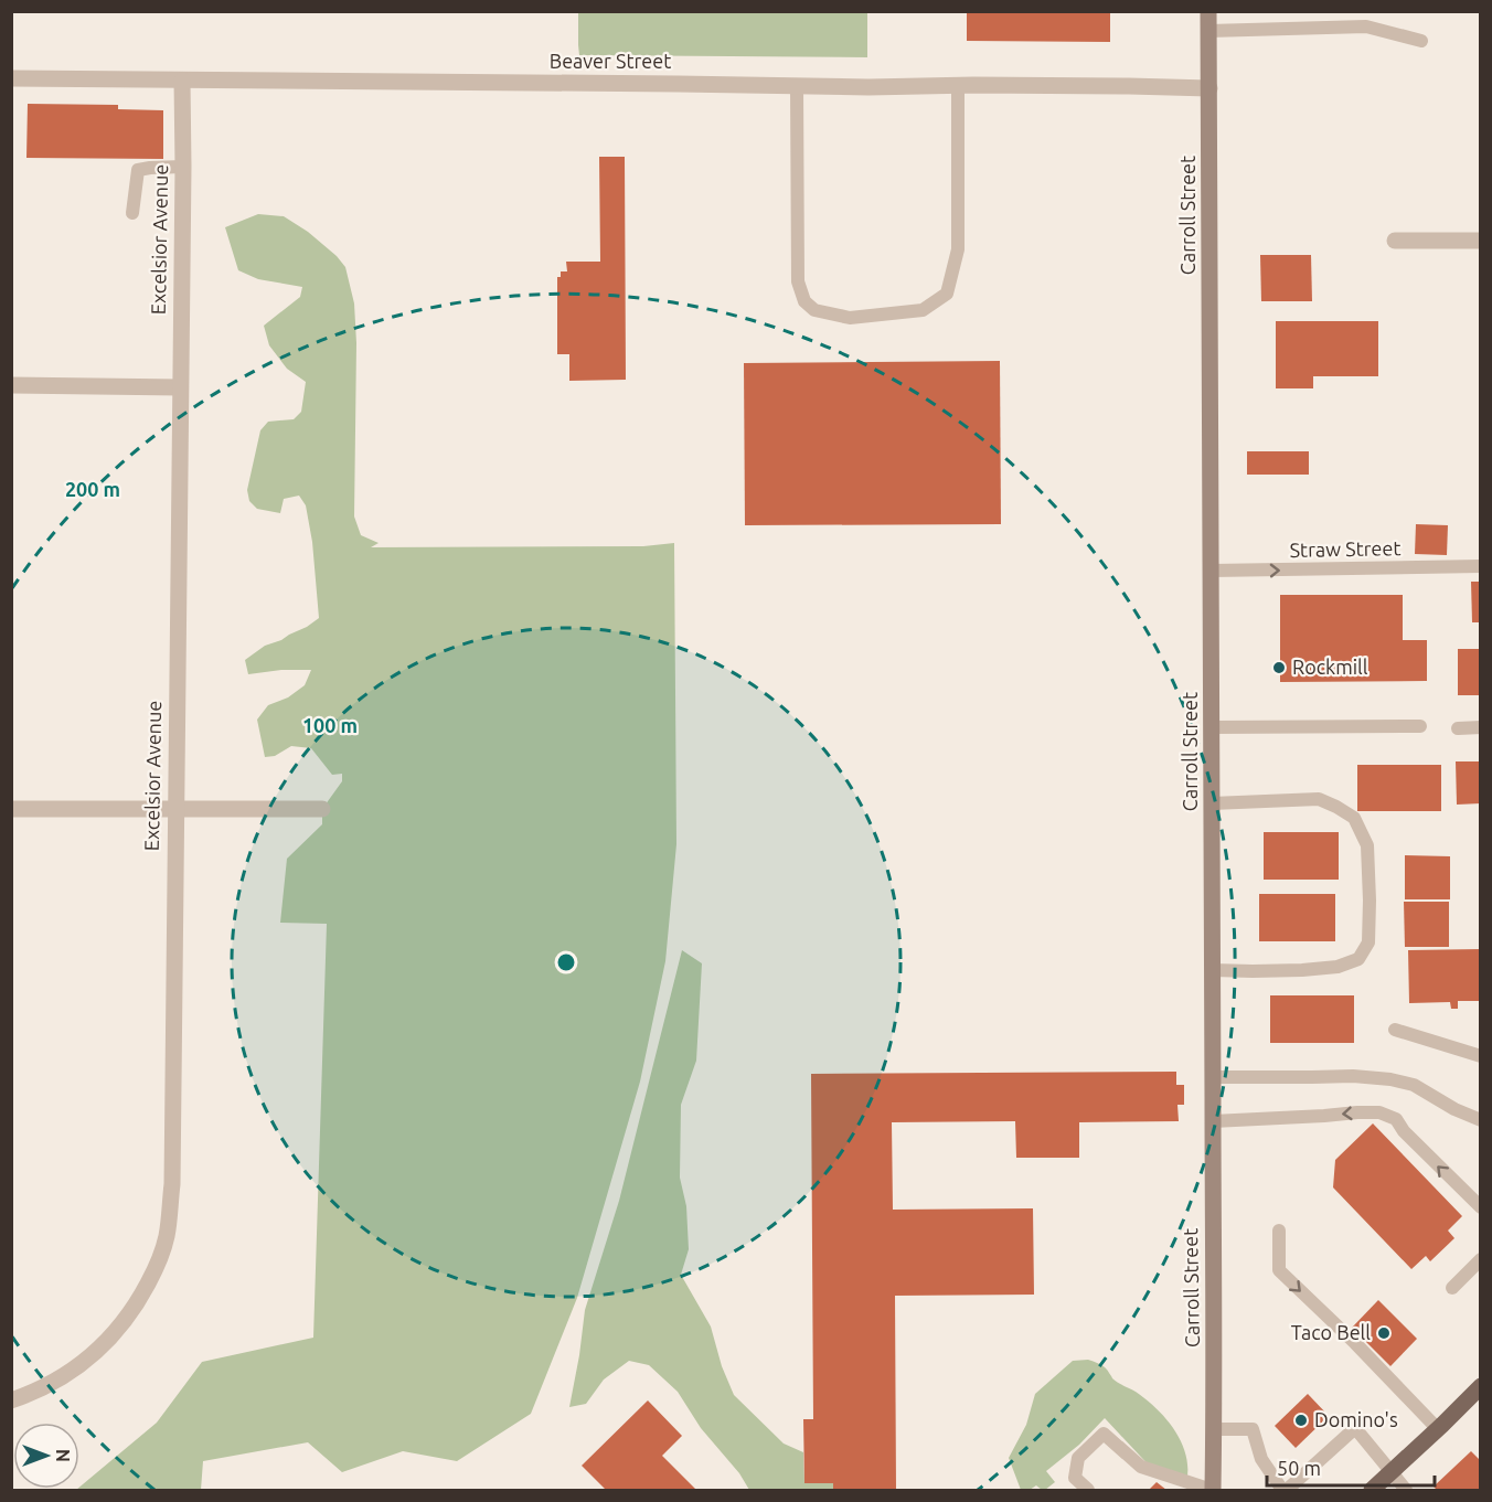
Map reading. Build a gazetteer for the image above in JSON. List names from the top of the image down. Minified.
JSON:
{"streets":{"street":["Beaver Street","Carroll Street","Excelsior Avenue"],"lane":["Straw Street"]},"crossings":[["Beaver Street","Carroll Street"],["Beaver Street","Excelsior Avenue"],["Carroll Street","Straw Street"]],"one_way":["Straw Street"],"places":["Rockmill","Taco Bell","Domino's"],"scale_bar":"50 m","north":"right","rings":["200 m","100 m"]}
